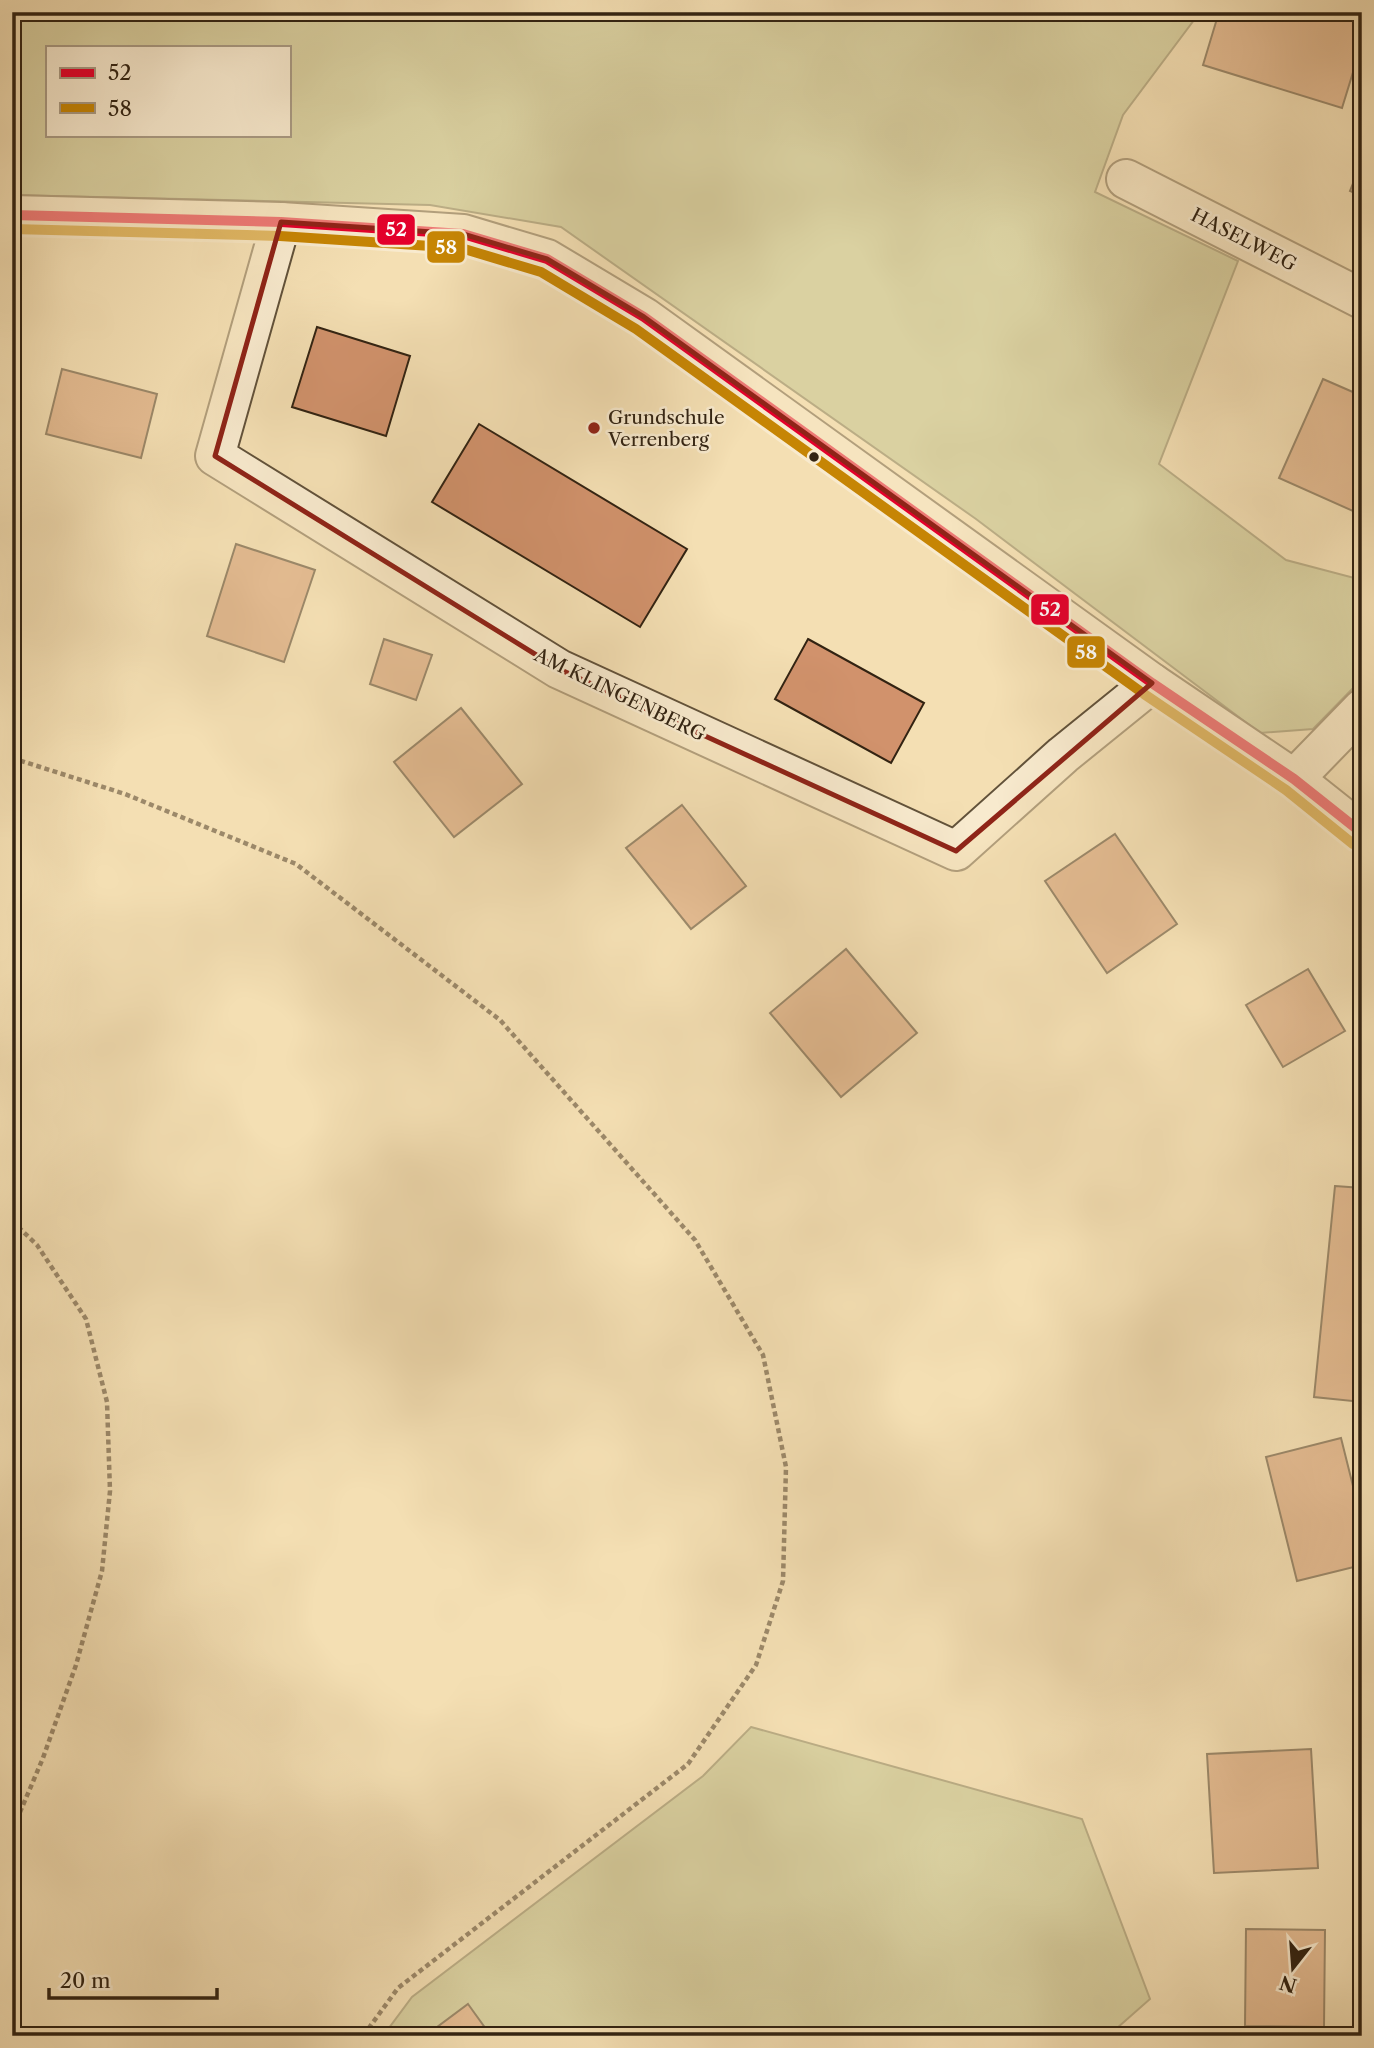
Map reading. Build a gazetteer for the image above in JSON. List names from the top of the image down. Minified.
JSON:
{"streets":{"street":["HASELWEG","AM KLINGENBERG"]},"places":["Grundschule Verrenberg"],"lines":["transit line 52","transit line 58"],"legend":["52","58"],"scale_bar":"20 m","north":"bottom"}
